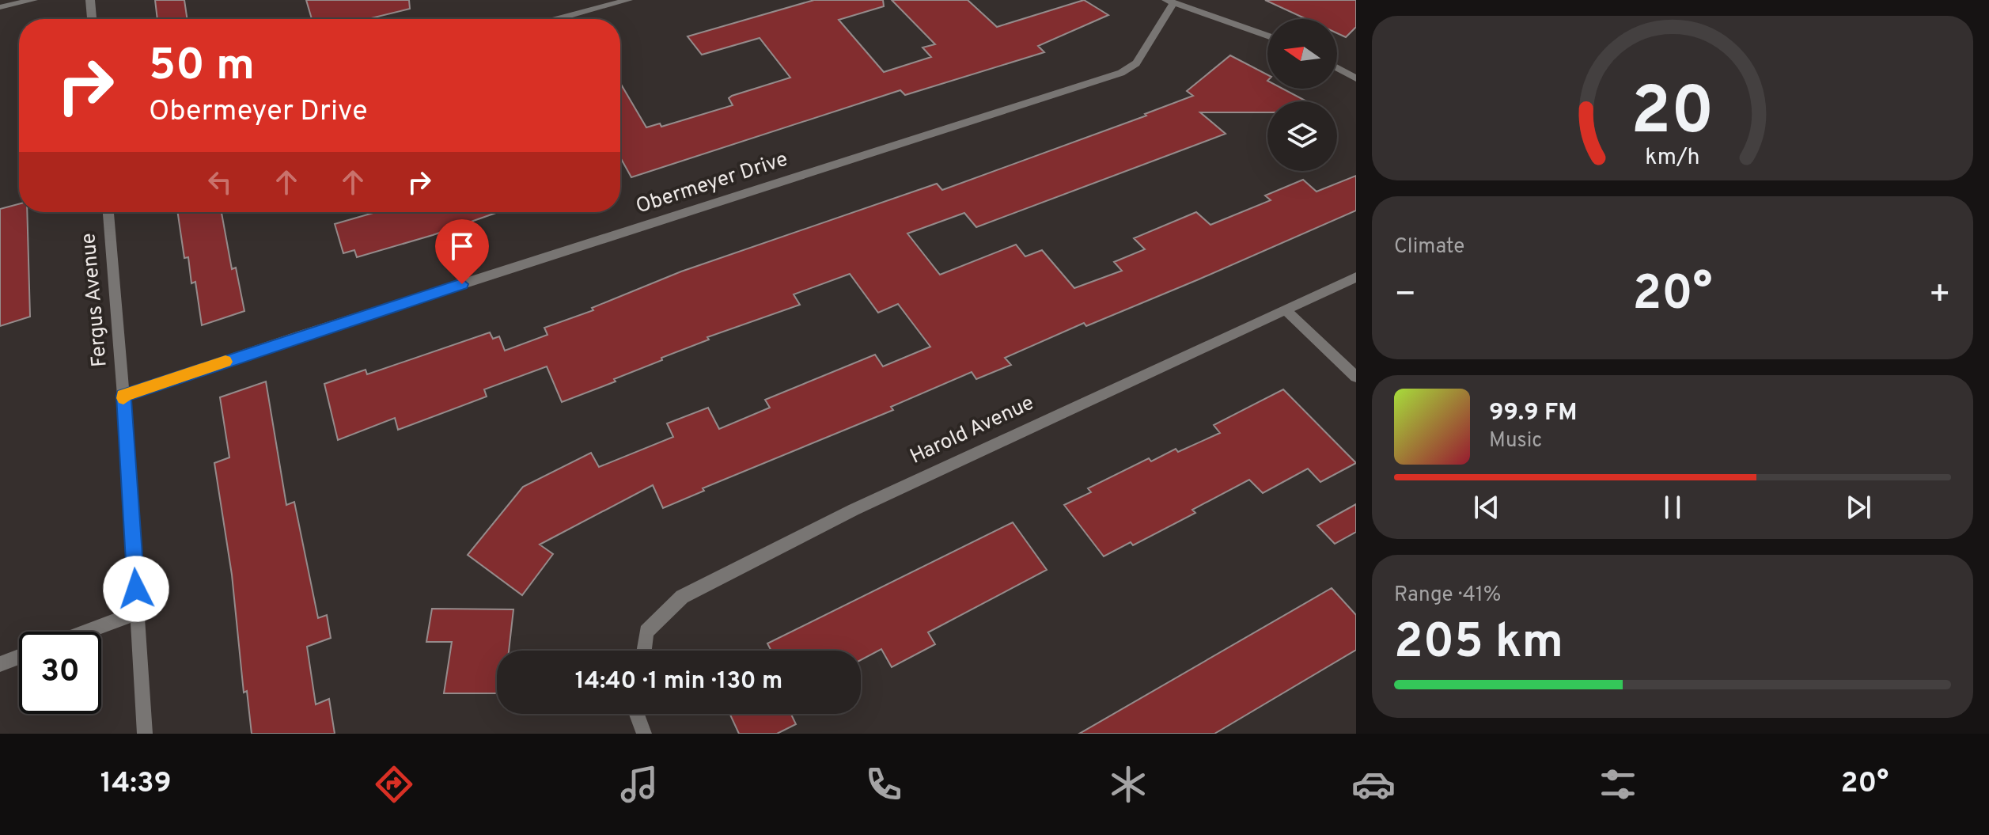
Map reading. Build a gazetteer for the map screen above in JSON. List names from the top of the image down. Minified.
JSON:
{"streets":{"street":["Obermeyer Drive","Fergus Avenue","Harold Avenue"]},"crossings":[["Obermeyer Drive","Fergus Avenue"]],"north":"left","page":{"turn":["50 m","Obermeyer Drive"],"tile":["Climate",["Range · 41%","205 km"]],"heat":["−","20°","+"],"song":["99.9 FM","Music"],"limit":"30","trip":"14:40 · 1 min · 130 m","tabs":["14:39","20°"],"gauge":["20","km/h"]}}
